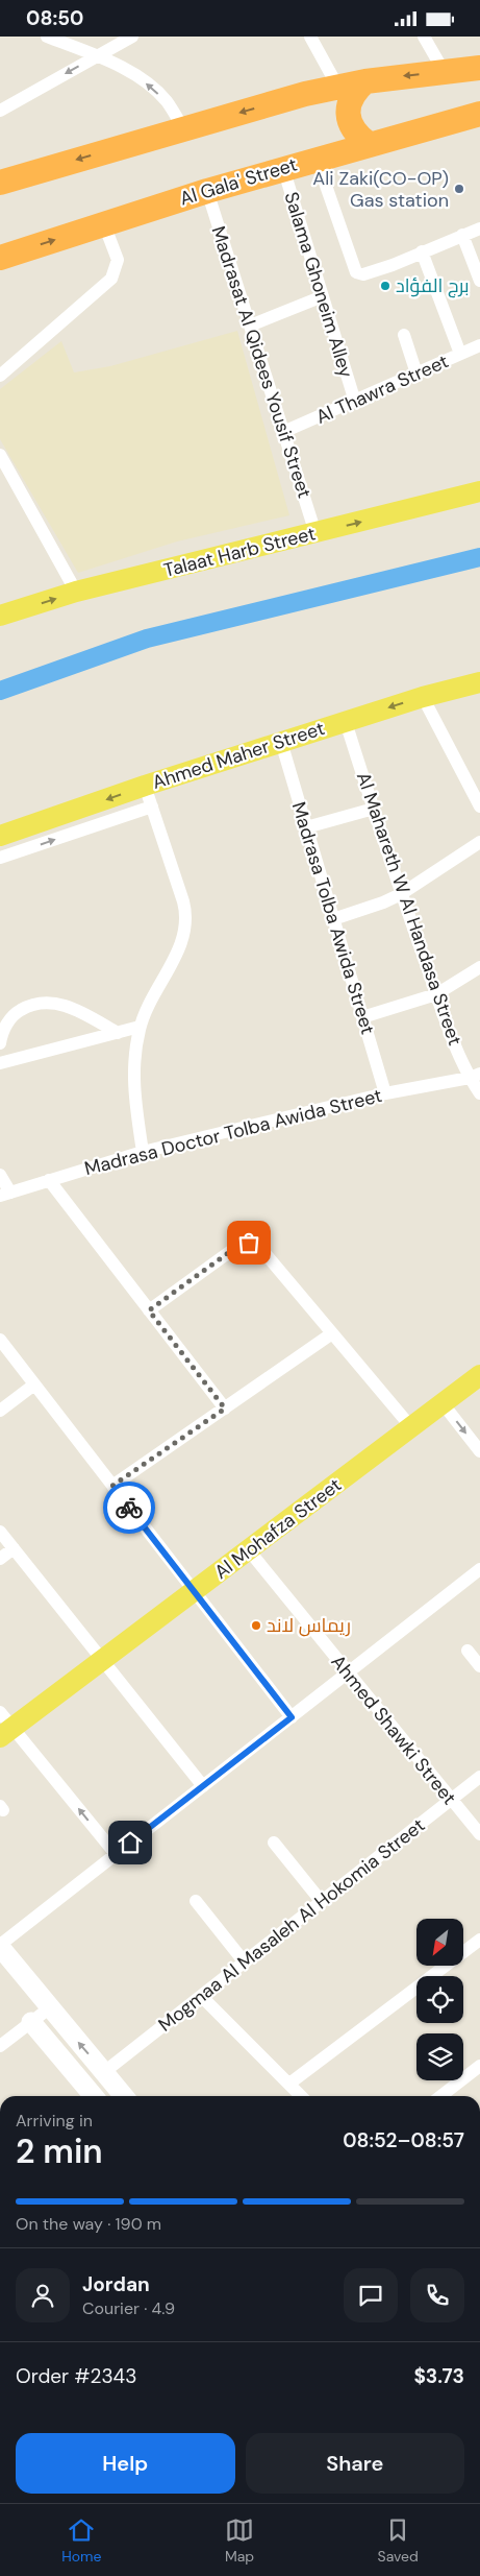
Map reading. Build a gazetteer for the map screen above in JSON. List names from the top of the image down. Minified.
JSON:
{"streets":{"highway":["Al Gala' Street"],"main road":["Talaat Harb Street","Ahmed Maher Street","Al Mohafza Street"],"street":["Salama Ghoneim Alley","Madrasat Al Qidees Yousif Street","Al Thawra Street","Al Mahareth W Al Handasa Street","Madrasa Tolba Awida Street","Madrasa Doctor Tolba Awida Street","Ahmed Shawki Street","Mogmaa Al Masaleh Al Hokomia Street"]},"crossings":[["Al Gala' Street","Salama Ghoneim Alley"],["Al Gala' Street","Madrasat Al Qidees Yousif Street"],["Salama Ghoneim Alley","Al Thawra Street"],["Madrasat Al Qidees Yousif Street","Al Thawra Street"],["Madrasat Al Qidees Yousif Street","Talaat Harb Street"],["Ahmed Maher Street","Al Mahareth W Al Handasa Street"],["Ahmed Maher Street","Madrasa Tolba Awida Street"],["Al Mahareth W Al Handasa Street","Madrasa Doctor Tolba Awida Street"],["Madrasa Tolba Awida Street","Madrasa Doctor Tolba Awida Street"],["Al Mohafza Street","Ahmed Shawki Street"],["Ahmed Shawki Street","Mogmaa Al Masaleh Al Hokomia Street"]],"one_way":["Talaat Harb Street","Ahmed Maher Street"],"places":["Ali Zaki(CO-OP) Gas station","برج الفؤاد","ريماس لاند"],"north":"bottom left","page":{"status":"08:50","heading":["2 min","Arriving in","08:52–08:57"],"panel":["Jordan","Courier · 4.9","Order #2343","$3.73"],"bar":"On the way · 190 m","buttons":["Help","Share"],"tabs":["Home","Map","Saved"]}}
